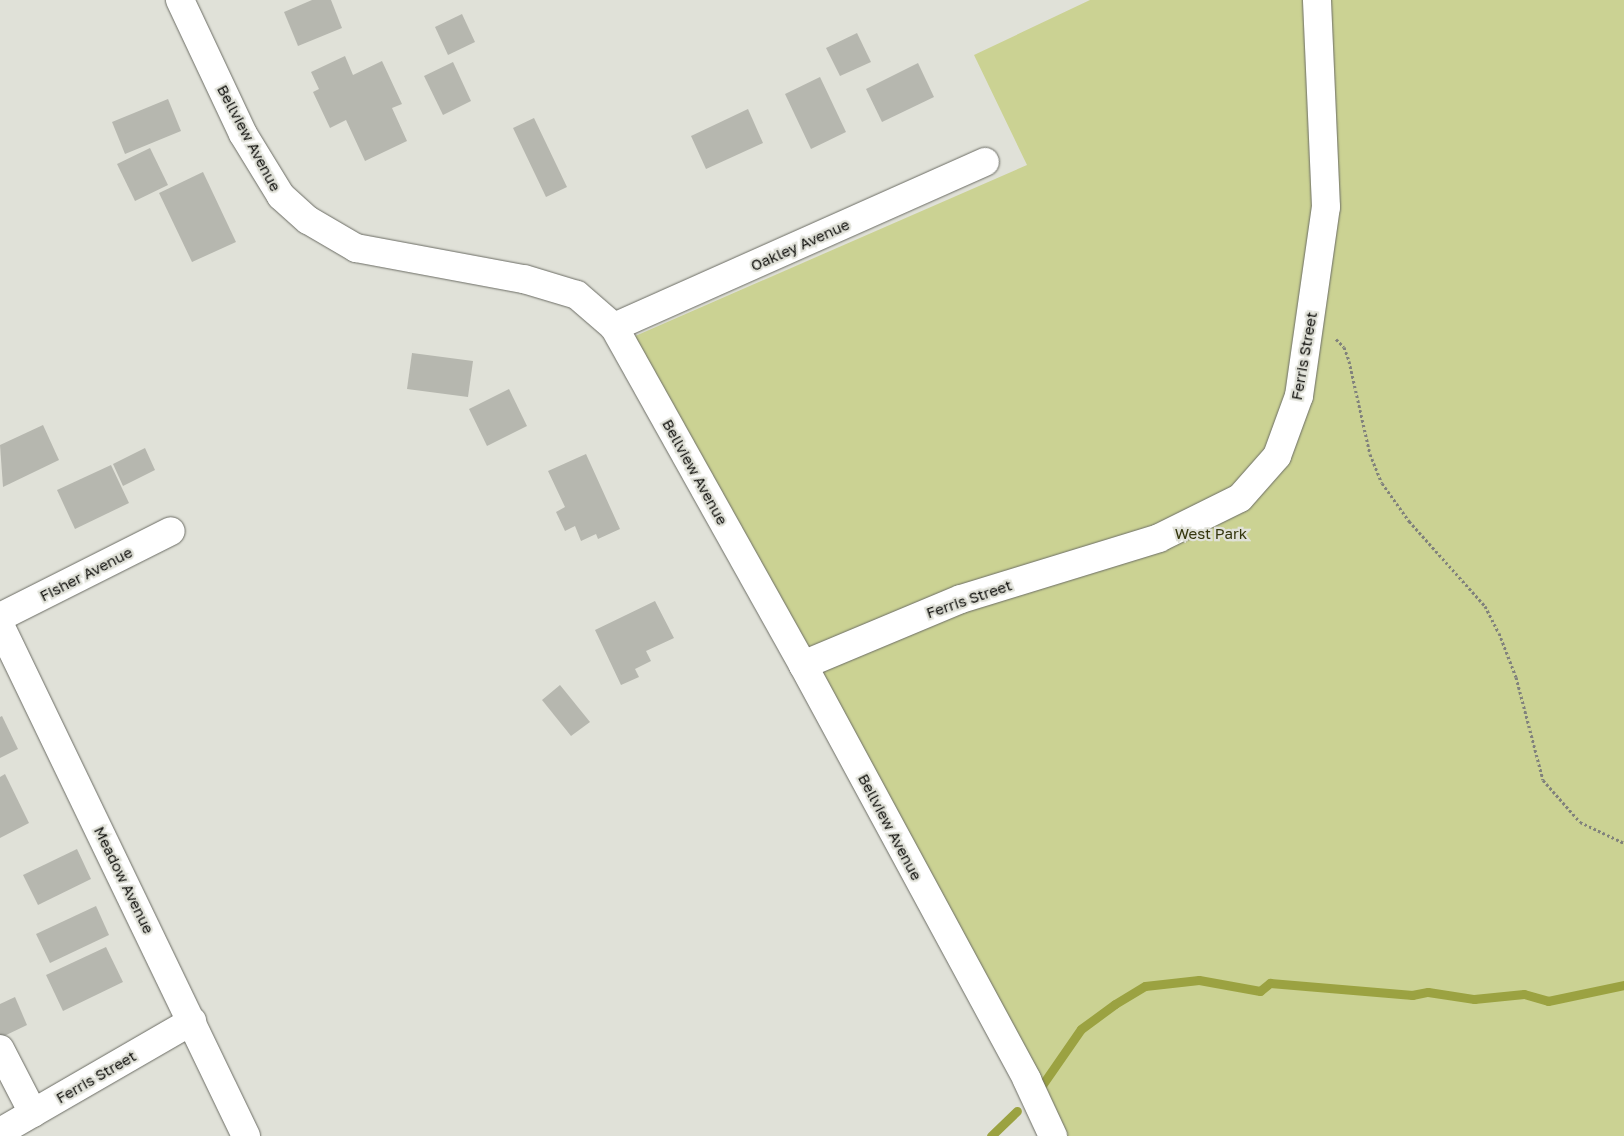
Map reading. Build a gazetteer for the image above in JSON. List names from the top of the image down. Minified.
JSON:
{"streets":{"street":["Bellview Avenue","Oakley Avenue","Ferris Street","Fisher Avenue","Meadow Avenue"]},"crossings":[["Bellview Avenue","Oakley Avenue"],["Bellview Avenue","Ferris Street"],["Ferris Street","Meadow Avenue"]],"parks":["West Park"]}
